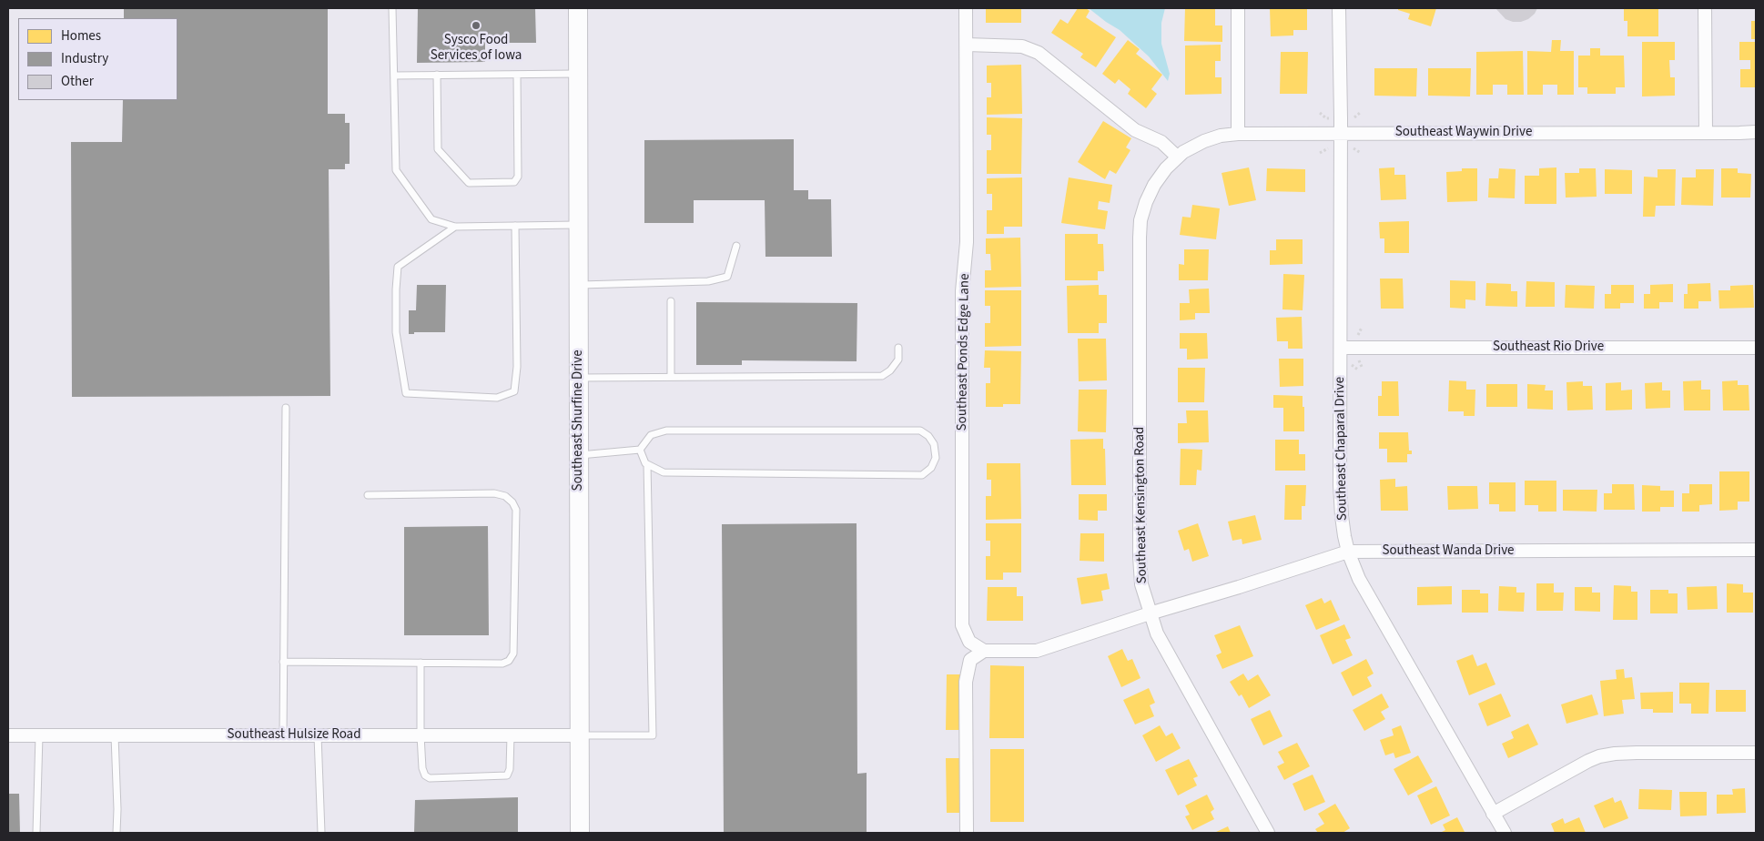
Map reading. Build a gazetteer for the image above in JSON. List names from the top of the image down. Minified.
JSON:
{"streets":{"street":["Southeast Waywin Drive","Southeast Rio Drive","Southeast Ponds Edge Lane","Southeast Shurfine Drive","Southeast Chaparal Drive","Southeast Kensington Road","Southeast Wanda Drive","Southeast Hulsize Road"]},"crossings":[["Southeast Waywin Drive","Southeast Chaparal Drive"],["Southeast Waywin Drive","Southeast Kensington Road"],["Southeast Rio Drive","Southeast Chaparal Drive"],["Southeast Shurfine Drive","Southeast Hulsize Road"],["Southeast Chaparal Drive","Southeast Wanda Drive"],["Southeast Kensington Road","Southeast Wanda Drive"]],"places":["Sysco Food Services of Iowa"],"legend":["Homes","Industry","Other"]}
